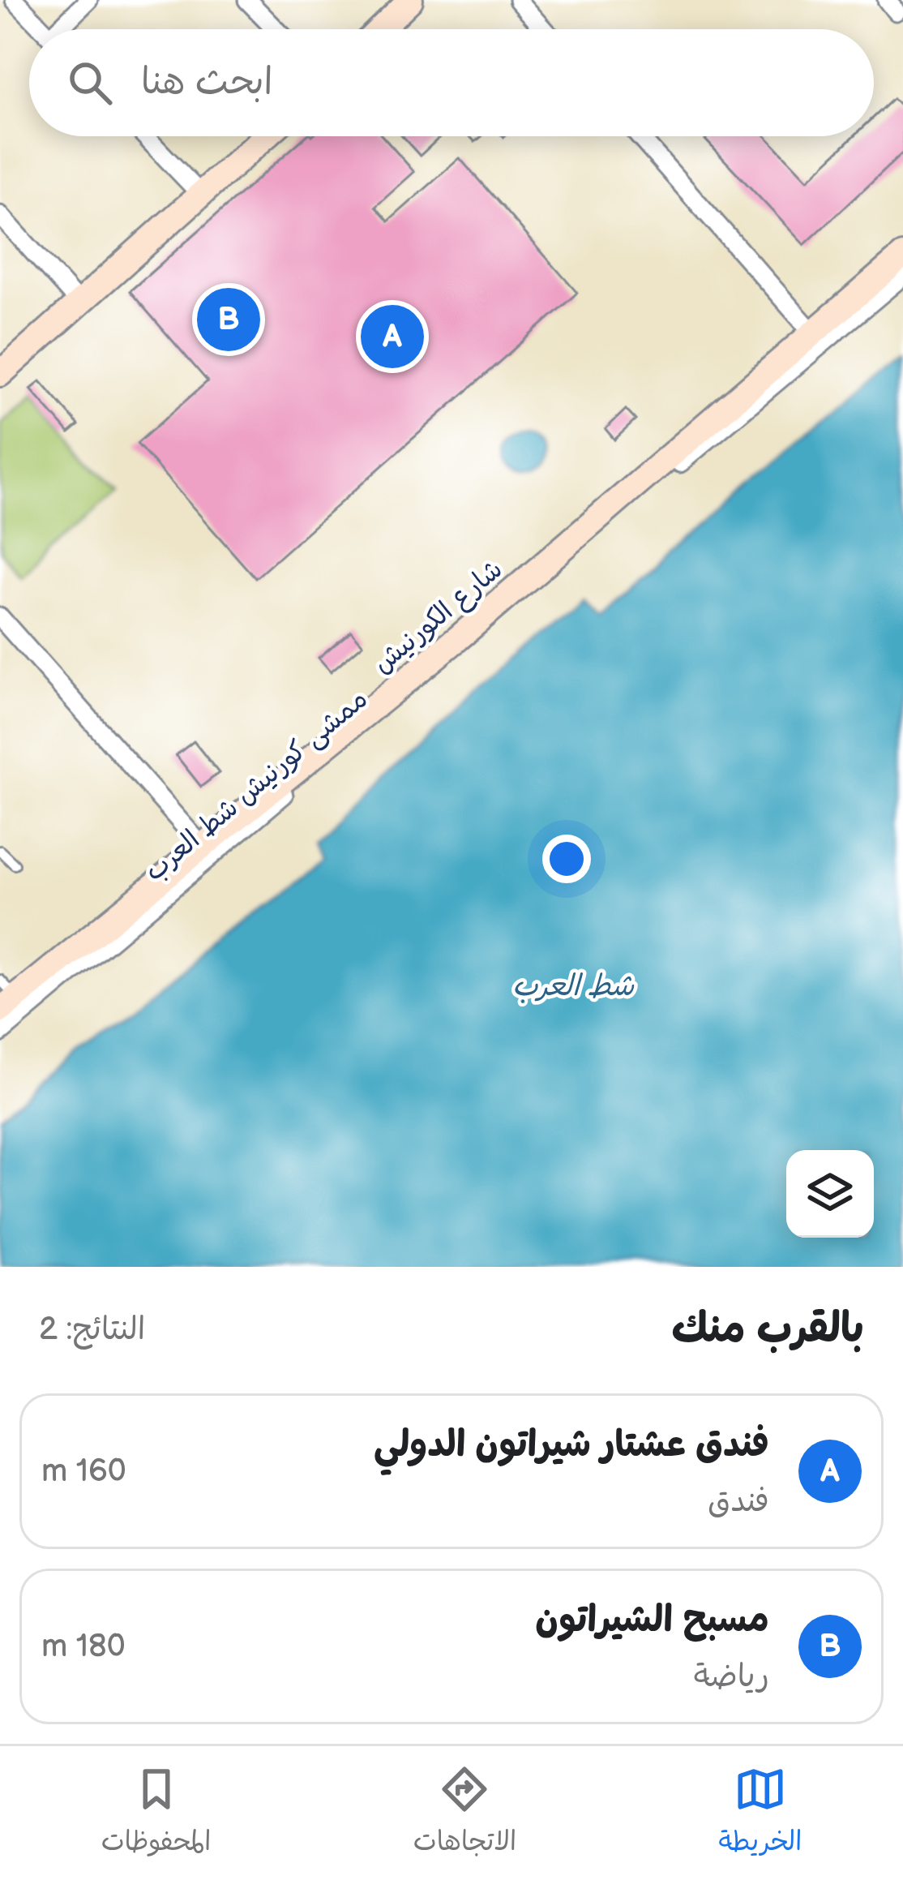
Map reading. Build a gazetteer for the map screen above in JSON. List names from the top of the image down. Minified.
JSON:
{"streets":{"main road":["شارع الكورنيش"],"street":["ممشى كورنيش شط العرب"]},"water":["شط العرب"],"page":{"search":"ابحث هنا","pins":["B","A"],"heading":["بالقرب منك","النتائج: 2"],"list":[{"mark":"A","name":"فندق عشتار شيراتون الدولي","note":"فندق","value":"160 m"},{"mark":"B","name":"مسبح الشيراتون","note":"رياضة","value":"180 m"}],"nav":["الخريطة","الاتجاهات","المحفوظات"]}}
